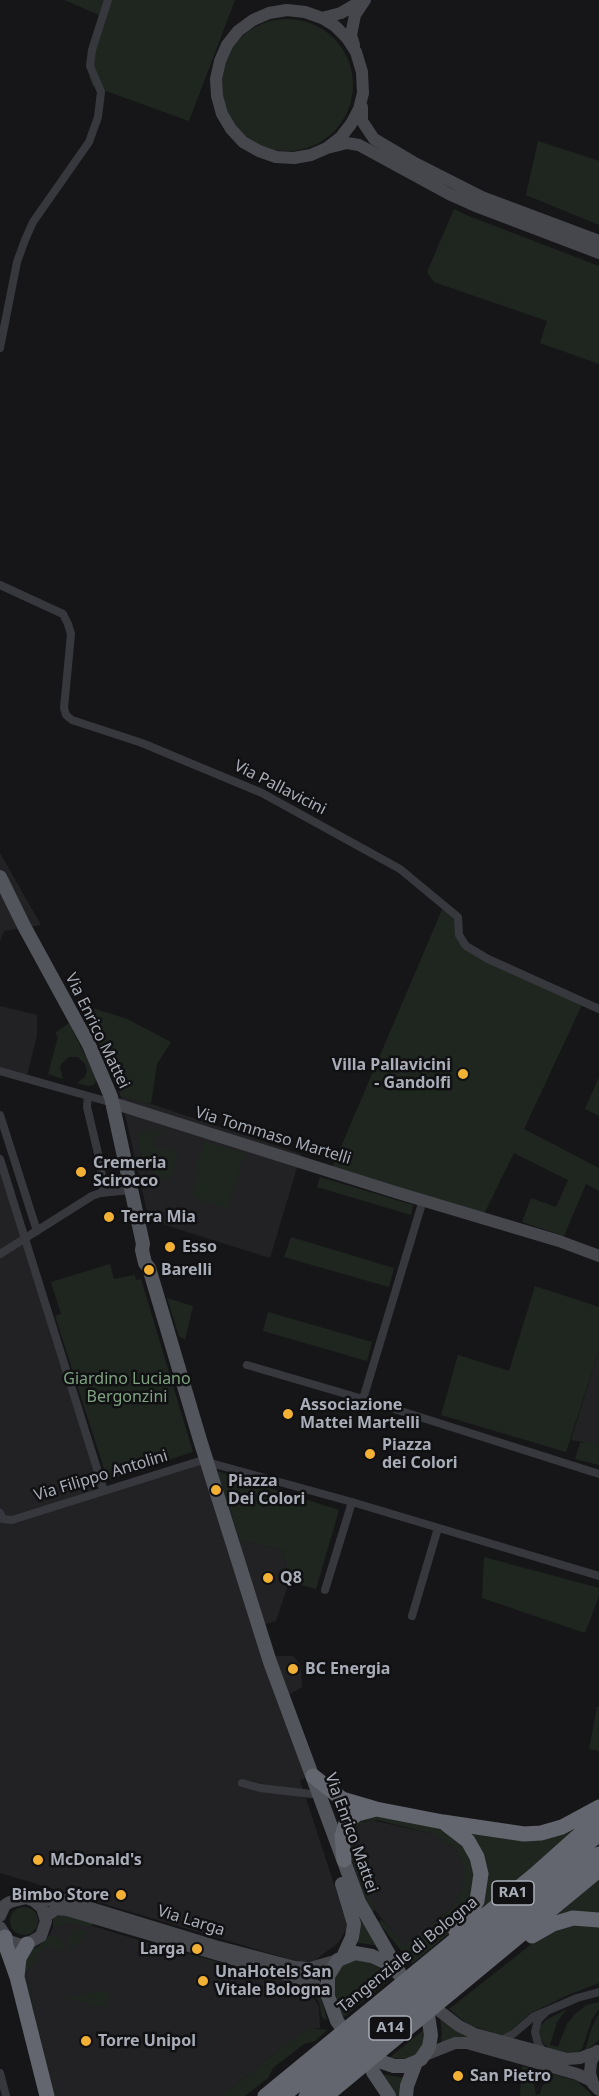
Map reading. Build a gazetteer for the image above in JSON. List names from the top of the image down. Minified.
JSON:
{"streets":{"highway":["RA1","Tangenziale di Bologna","A14"],"main road":["Via Enrico Mattei","Via Tommaso Martelli","Via Larga"],"street":["Via Pallavicini","Via Filippo Antolini"]},"crossings":[["Via Enrico Mattei","Via Tommaso Martelli"],["Via Enrico Mattei","Via Filippo Antolini"],["Via Enrico Mattei","Via Larga"],["Tangenziale di Bologna","A14"]],"parks":["Giardino Luciano Bergonzini"],"places":["Villa Pallavicini - Gandolfi","Cremeria Scirocco","Terra Mia","Esso","Barelli","Associazione Mattei Martelli","Piazza dei Colori","Piazza Dei Colori","Q8","BC Energia","McDonald's","Bimbo Store","Larga","UnaHotels San Vitale Bologna","Torre Unipol","San Pietro"]}
